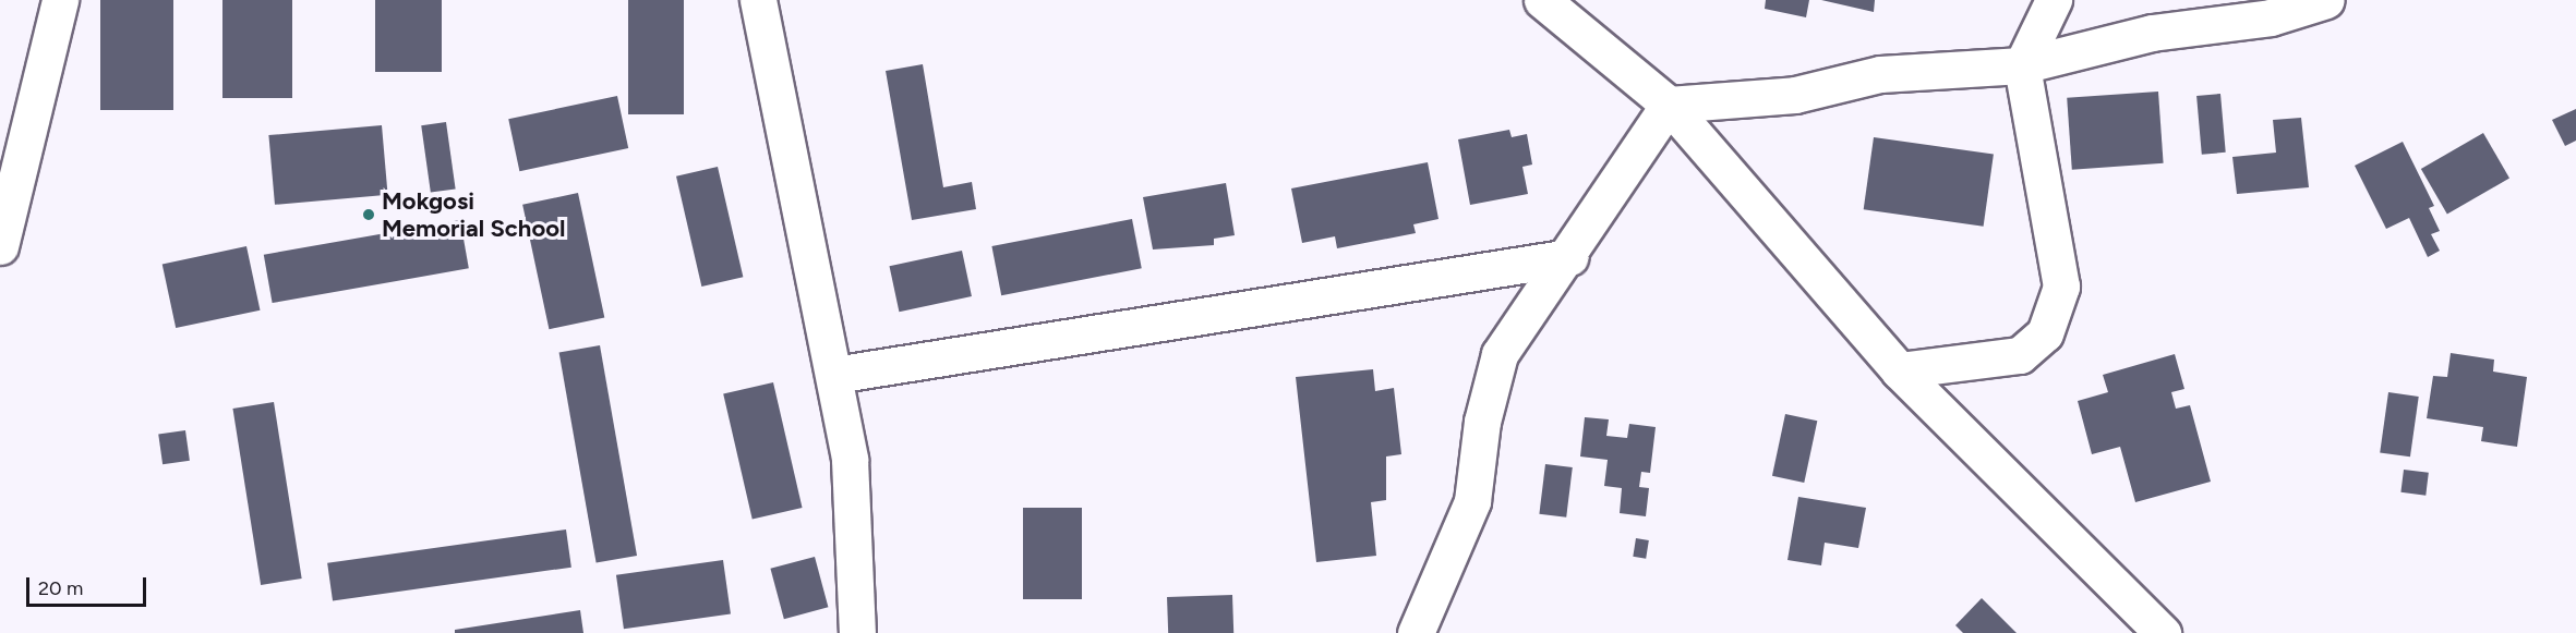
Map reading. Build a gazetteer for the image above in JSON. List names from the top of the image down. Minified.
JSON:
{"places":["Mokgosi Memorial School"],"scale_bar":"20 m"}
